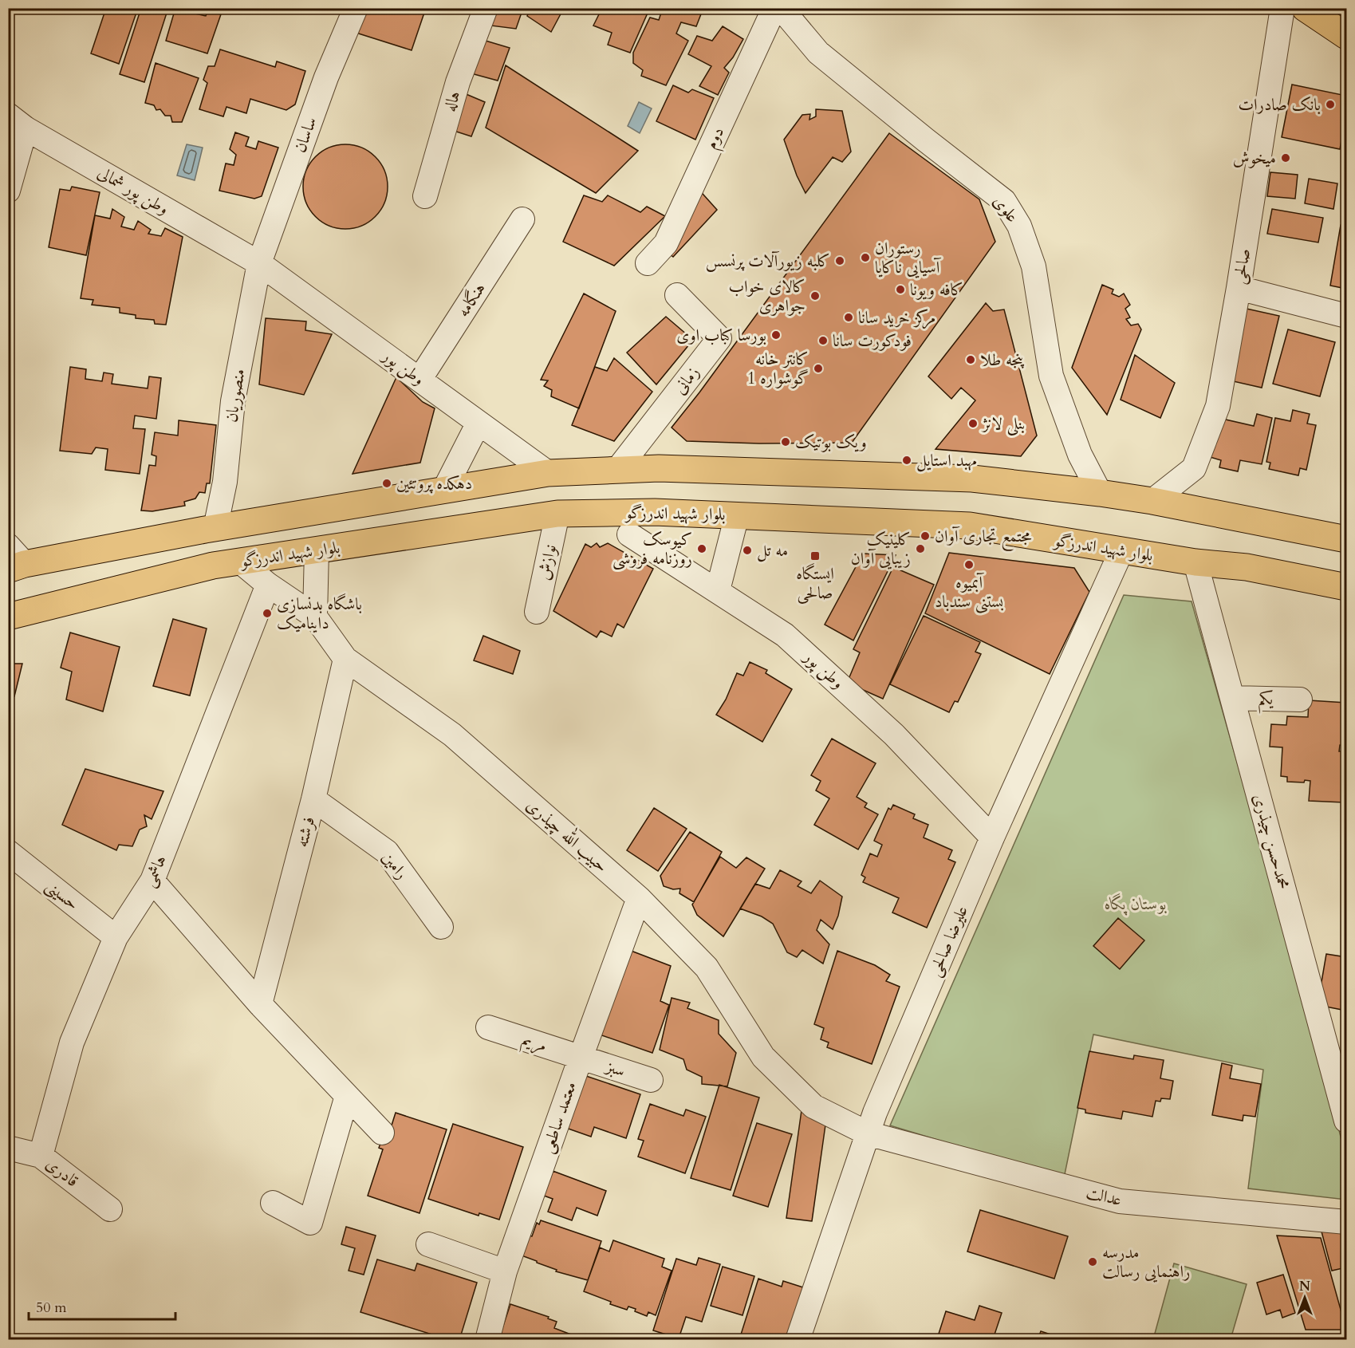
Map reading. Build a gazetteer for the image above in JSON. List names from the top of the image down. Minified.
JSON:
{"streets":{"main road":["بلوار شهید اندرزگو"],"street":["هاله","ساسان","دوم","وطن پور شمالی","علوی","صالحی","هنگامه","وطن پور","زمانی","منصوریان","نوازش","یکم","فرشته","حبیب الله چیذری","محمدحسن چیذری","رامین","هاشمی","حسینی","علیرضا صالحی","مریم","سبز","معتمد ساطعی","قادری","عدالت"]},"crossings":[["ساسان","وطن پور شمالی"],["ساسان","وطن پور"],["ساسان","منصوریان"],["وطن پور شمالی","وطن پور"],["وطن پور شمالی","منصوریان"],["هنگامه","وطن پور"],["وطن پور","منصوریان"],["وطن پور","علیرضا صالحی"],["بلوار شهید اندرزگو","نوازش"],["بلوار شهید اندرزگو","حبیب الله چیذری"],["بلوار شهید اندرزگو","محمدحسن چیذری"],["بلوار شهید اندرزگو","علیرضا صالحی"],["یکم","محمدحسن چیذری"],["فرشته","حبیب الله چیذری"],["فرشته","رامین"],["حبیب الله چیذری","هاشمی"],["حبیب الله چیذری","علیرضا صالحی"],["حبیب الله چیذری","معتمد ساطعی"],["حبیب الله چیذری","عدالت"],["هاشمی","حسینی"],["هاشمی","قادری"],["علیرضا صالحی","عدالت"],["مریم","سبز"],["مریم","معتمد ساطعی"],["سبز","معتمد ساطعی"]],"parks":["بوستان پگاه"],"places":{"other":["بانک صادرات","میخوش","رستوران آسیایی ناکایا","کلبه زیورآلات پرنسس","کافه ویونا","کالای خواب جواهری","مرکز خرید سانا","بورسا کباب اوی","فودکورت سانا","پنجه طلا","کانتر خانه گوشواره 1","بنلی لانژ","ویک بوتیک","مهبد استایل","دهکده پروتئین","مجتمع تجاری آوان","کیوسک روزنامه فروشی","کلینیک زیبایی آوان","مه تل","آبمیوه بستنی سندباد","باشگاه بدنسازی داینامیک","مدرسه راهنمایی رسالت"],"transit":["ایستگاه صالحی"]},"scale_bar":"50 m","north":"top"}
